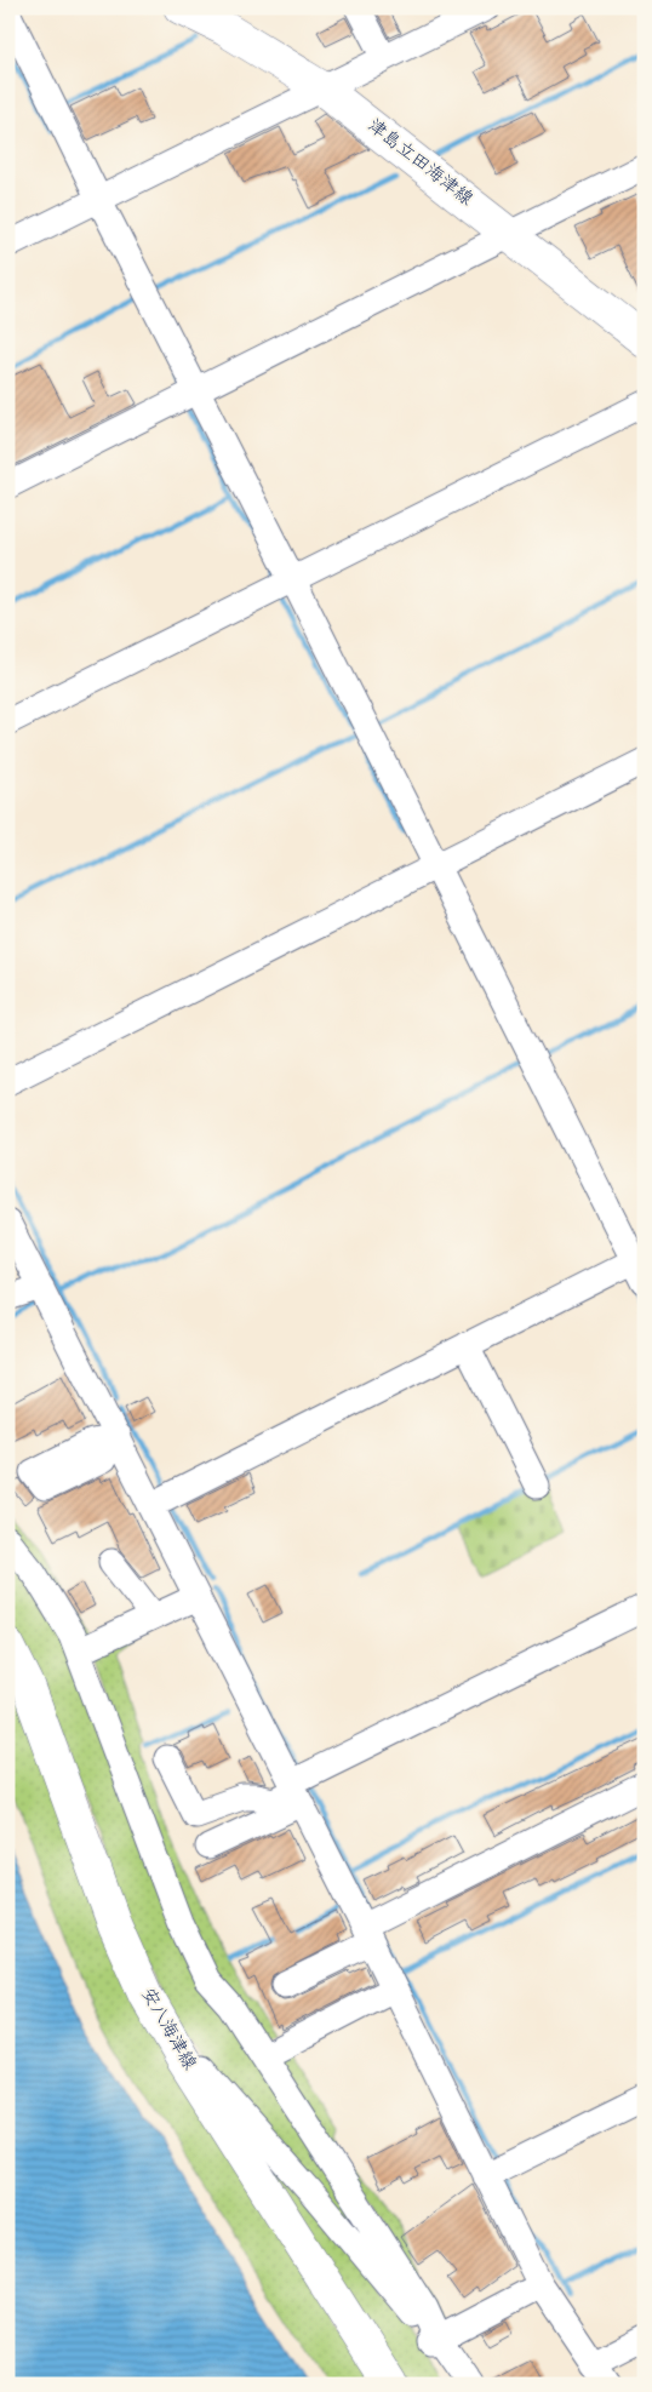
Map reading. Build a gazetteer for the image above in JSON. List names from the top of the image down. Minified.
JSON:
{"streets":{"main road":["津島立田海津線","安八海津線"]}}
